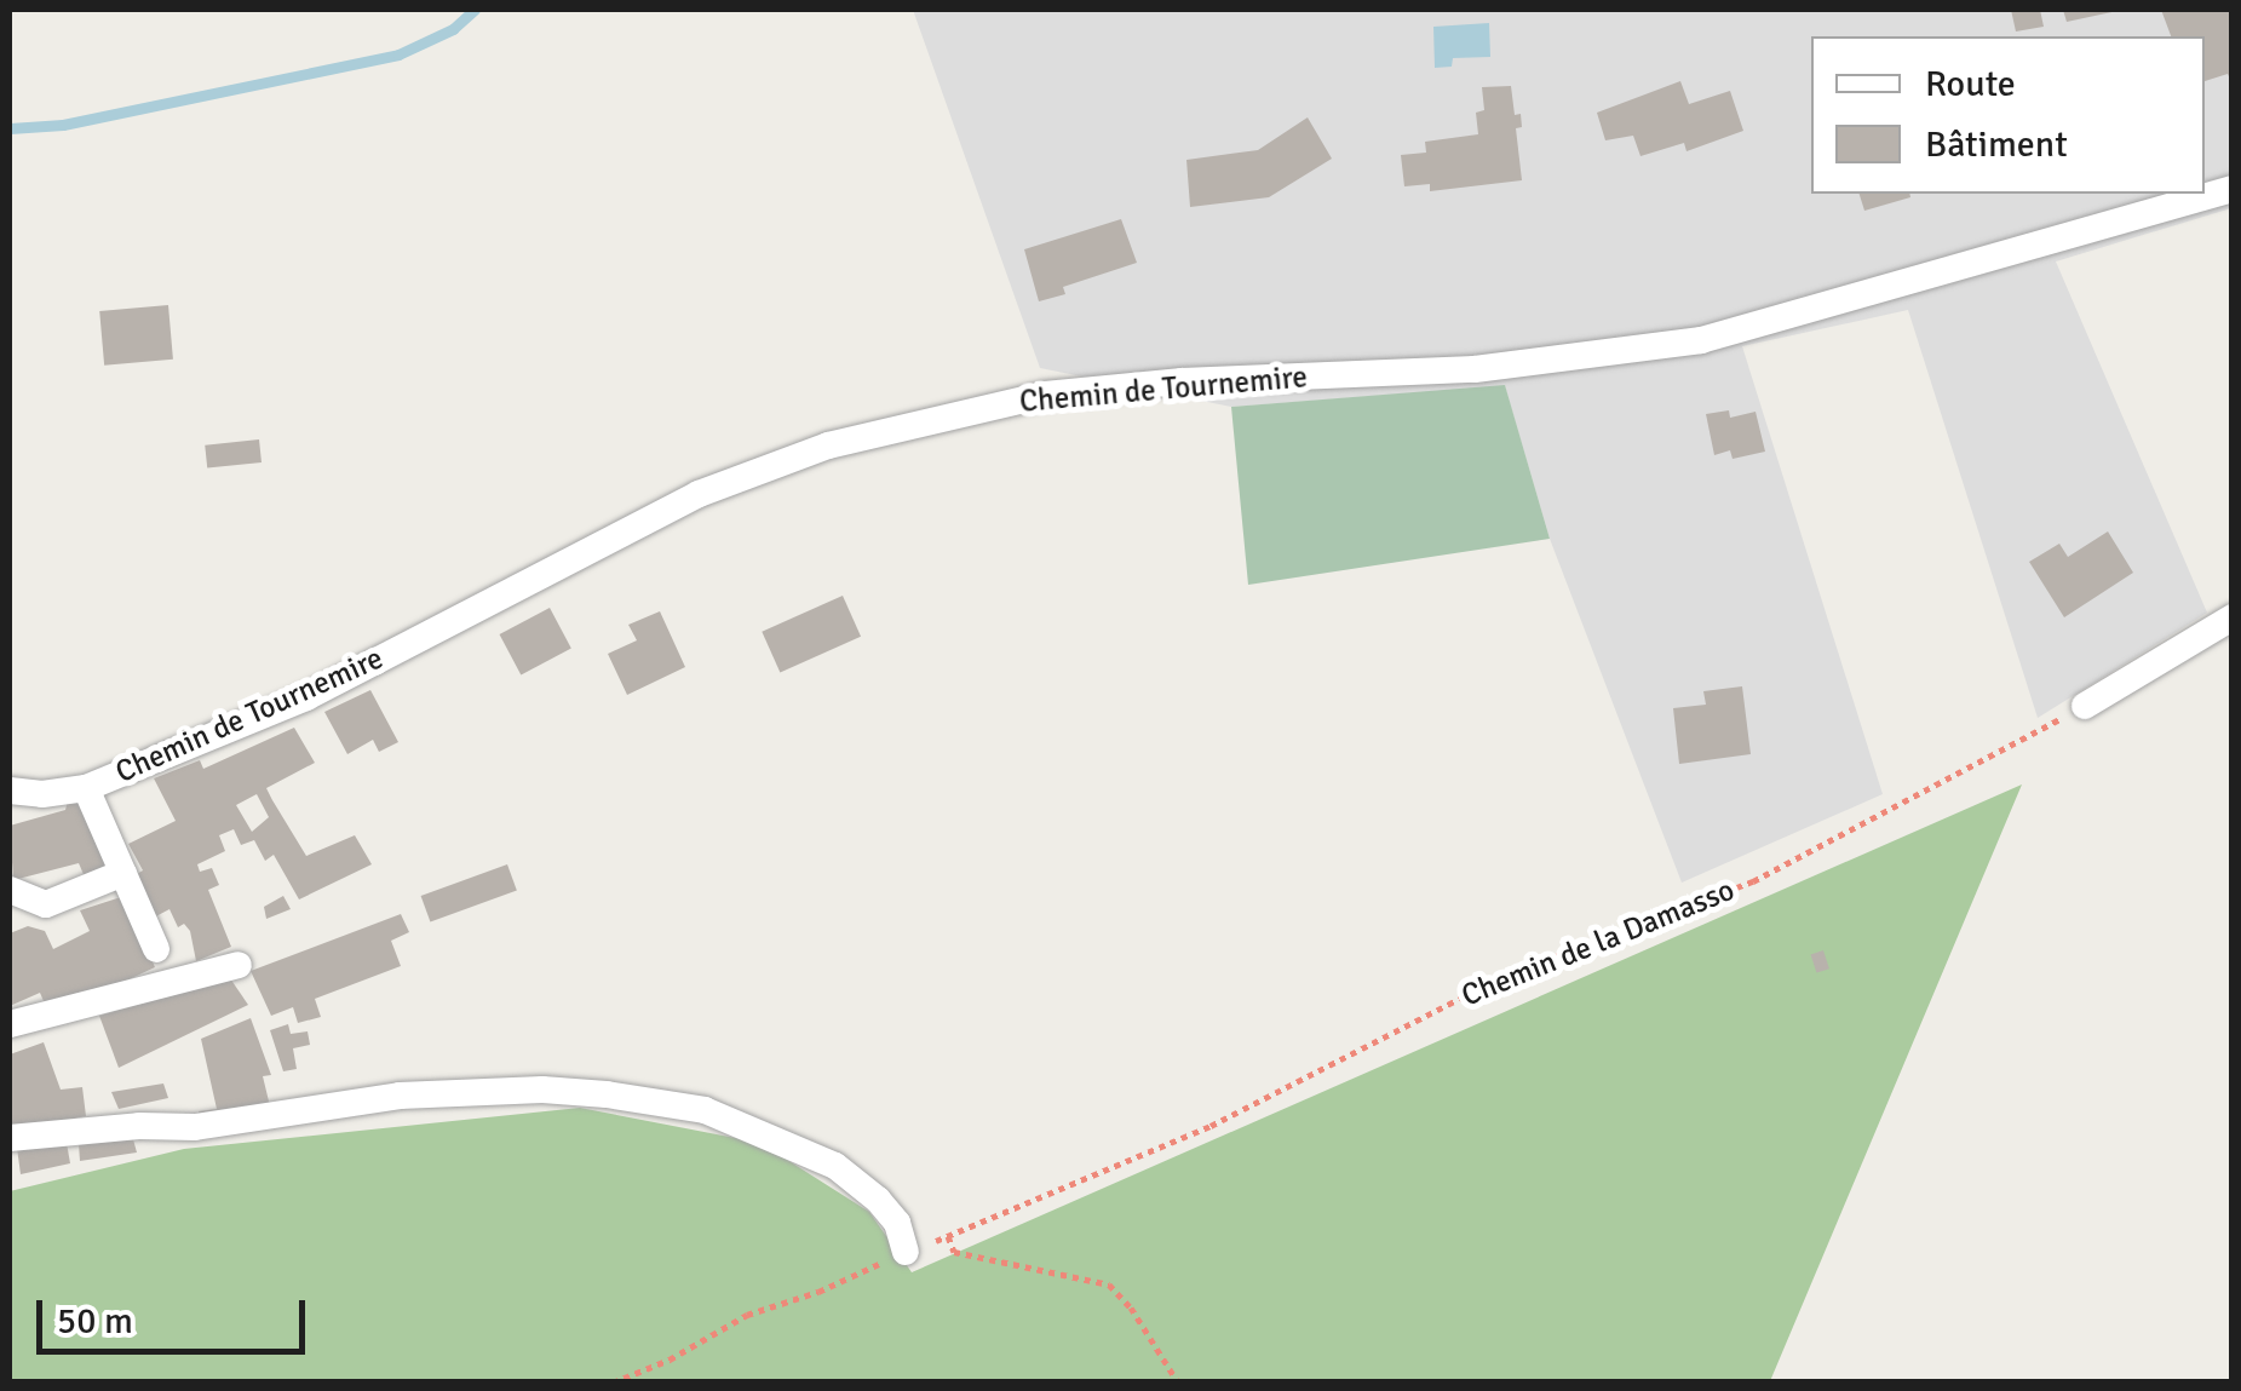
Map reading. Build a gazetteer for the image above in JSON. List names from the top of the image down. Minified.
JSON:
{"streets":{"street":["Chemin de Tournemire"],"path":["Chemin de la Damasso"]},"legend":["Route","Bâtiment"],"scale_bar":"50 m"}
